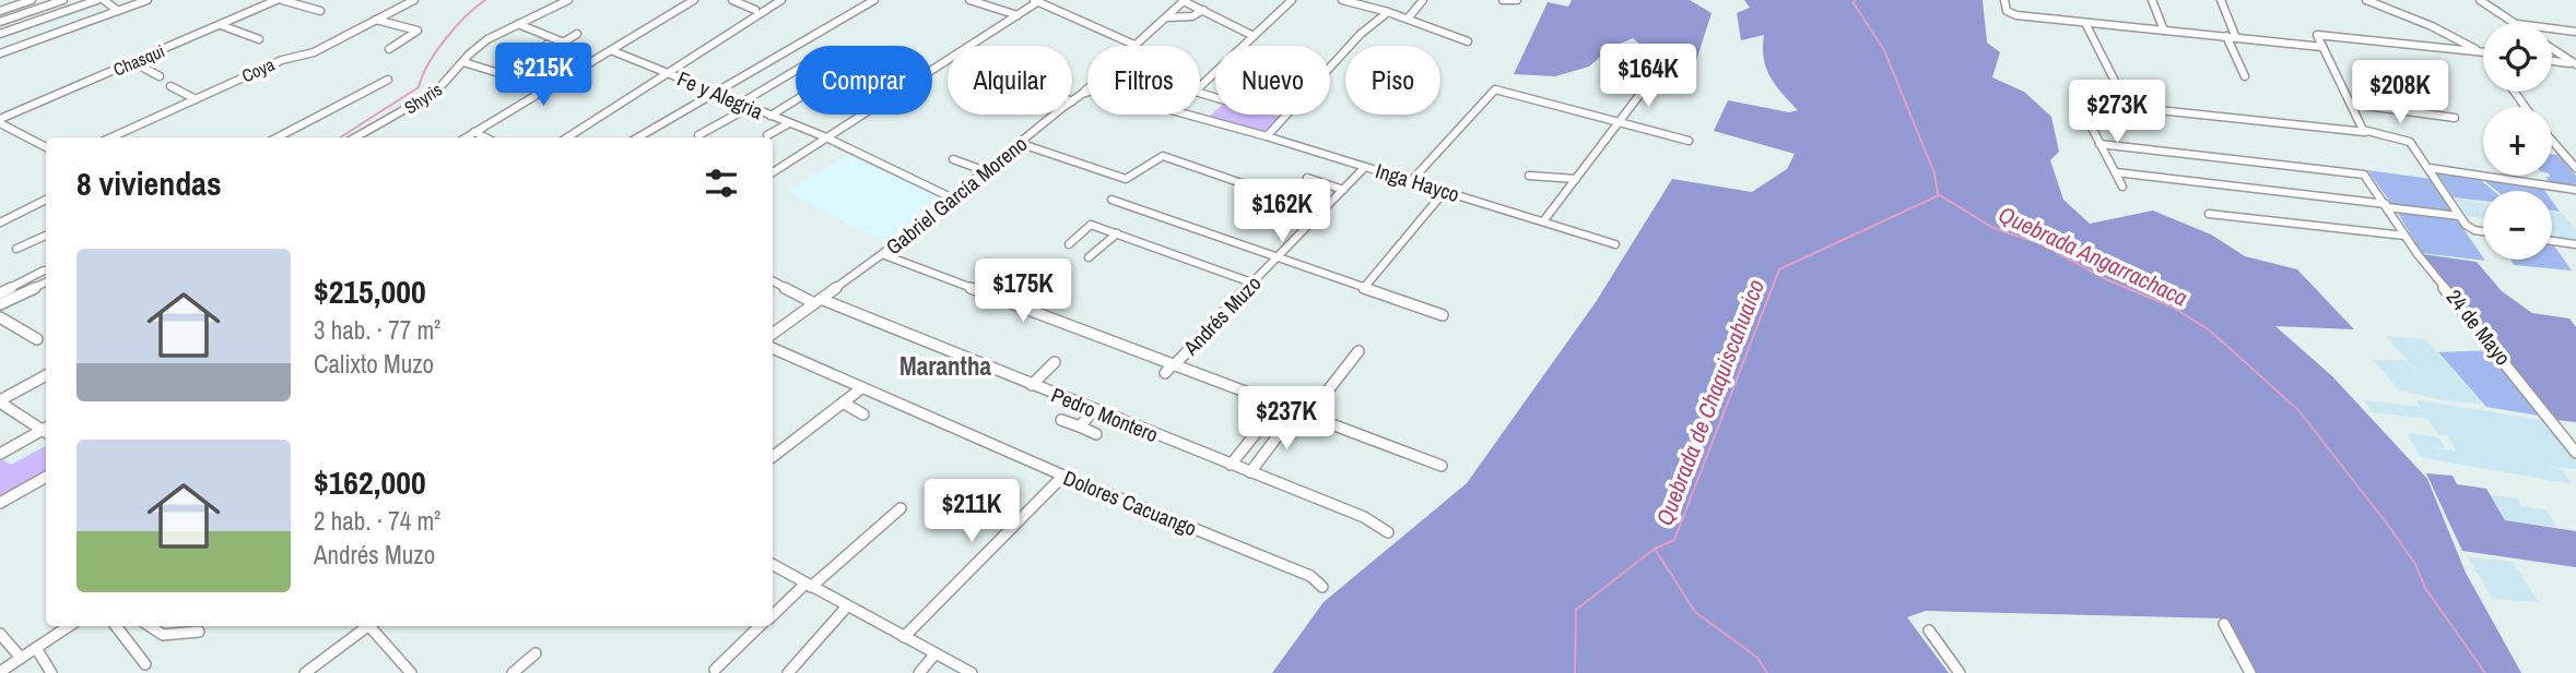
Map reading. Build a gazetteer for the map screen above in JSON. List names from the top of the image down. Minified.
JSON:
{"streets":{"street":["Chasqui","Coya","Fe y Alegria","Shyris","Inga Hayco","Gabriel García Moreno","Andrés Muzo","24 de Mayo","Pedro Montero","Dolores Cacuango"]},"crossings":[["Fe y Alegria","Gabriel García Moreno"],["Inga Hayco","Andrés Muzo"],["Gabriel García Moreno","Pedro Montero"]],"districts":["Marantha"],"water":["Quebrada Angarrachaca","Quebrada de Chaquiscahuaico"],"page":{"map_buttons":["+","−"],"price":["$215K","$164K","$208K","$273K","$162K","$175K","$237K","$211K"],"chip":["Comprar","Alquilar","Filtros","Nuevo","Piso"],"heading":"8 viviendas","list":[{"name":"$215,000","note":"3 hab. · 77 m² · Calixto Muzo"},{"name":"$162,000","note":"2 hab. · 74 m² · Andrés Muzo"}]}}
